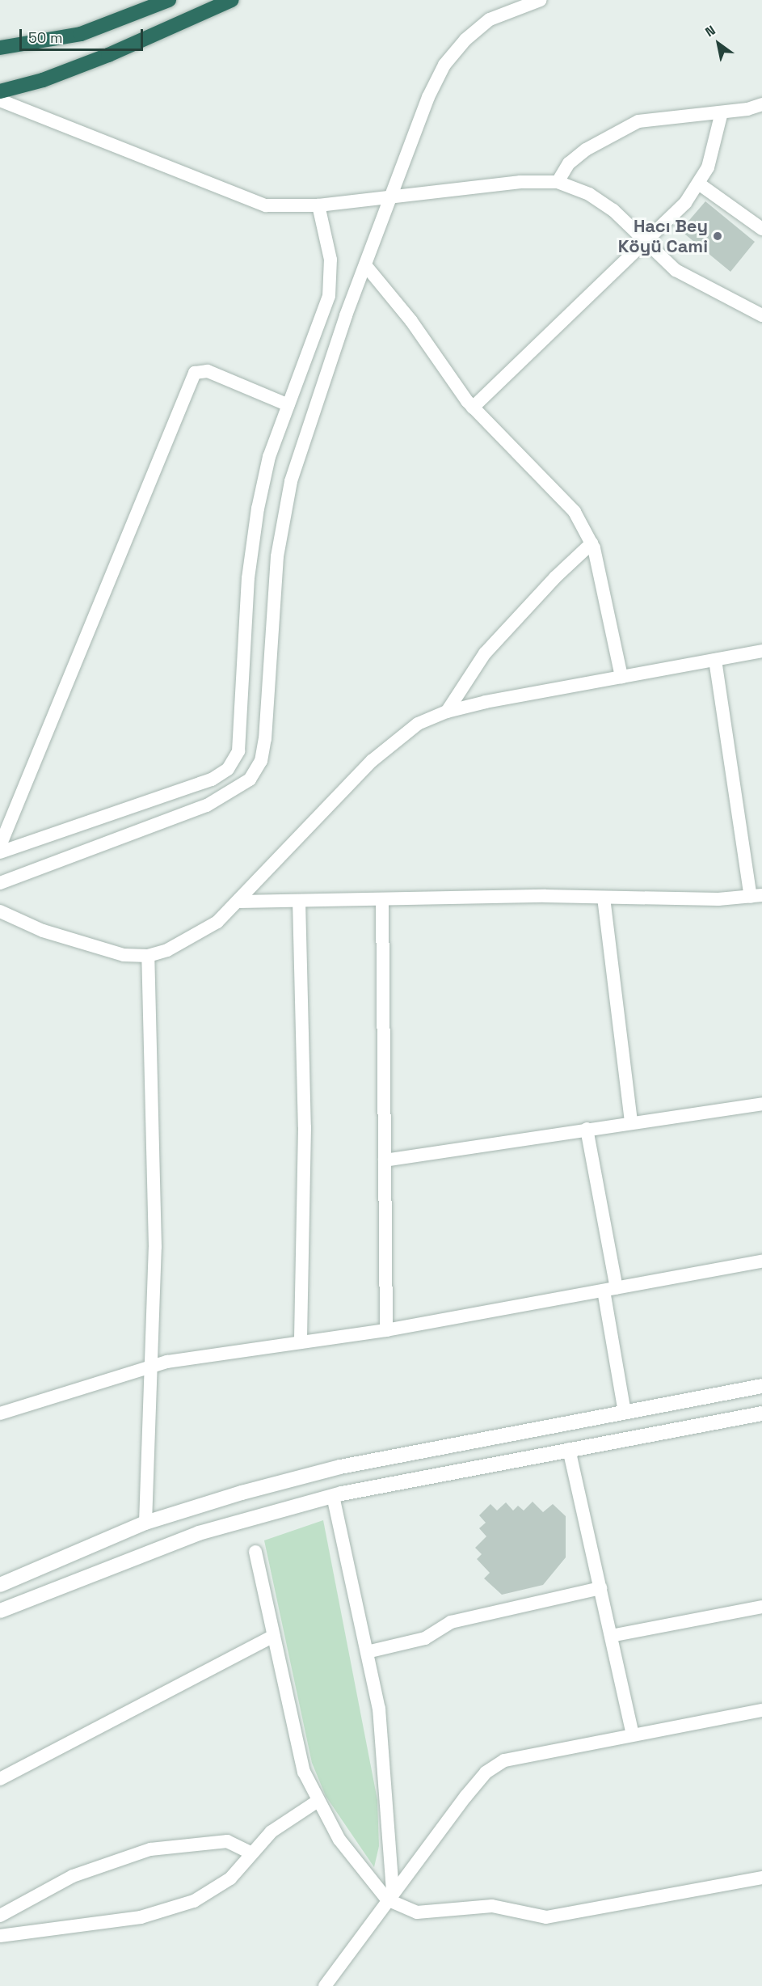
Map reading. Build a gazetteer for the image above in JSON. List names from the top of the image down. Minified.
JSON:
{"places":["Hacı Bey Köyü Cami"],"scale_bar":"50 m","north":"top left"}
